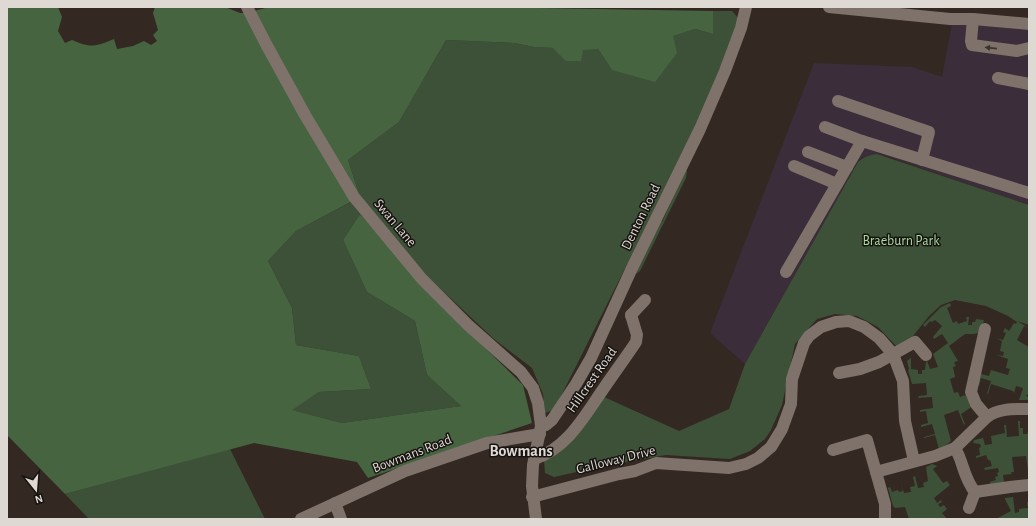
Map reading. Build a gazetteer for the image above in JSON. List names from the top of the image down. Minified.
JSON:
{"streets":{"street":["Denton Road","Swan Lane","Hillcrest Road","Bowmans Road","Galloway Drive"]},"crossings":[["Denton Road","Swan Lane"],["Denton Road","Bowmans Road"],["Swan Lane","Hillcrest Road"],["Swan Lane","Bowmans Road"],["Swan Lane","Galloway Drive"]],"districts":["Bowmans"],"parks":["Braeburn Park"],"north":"bottom"}
